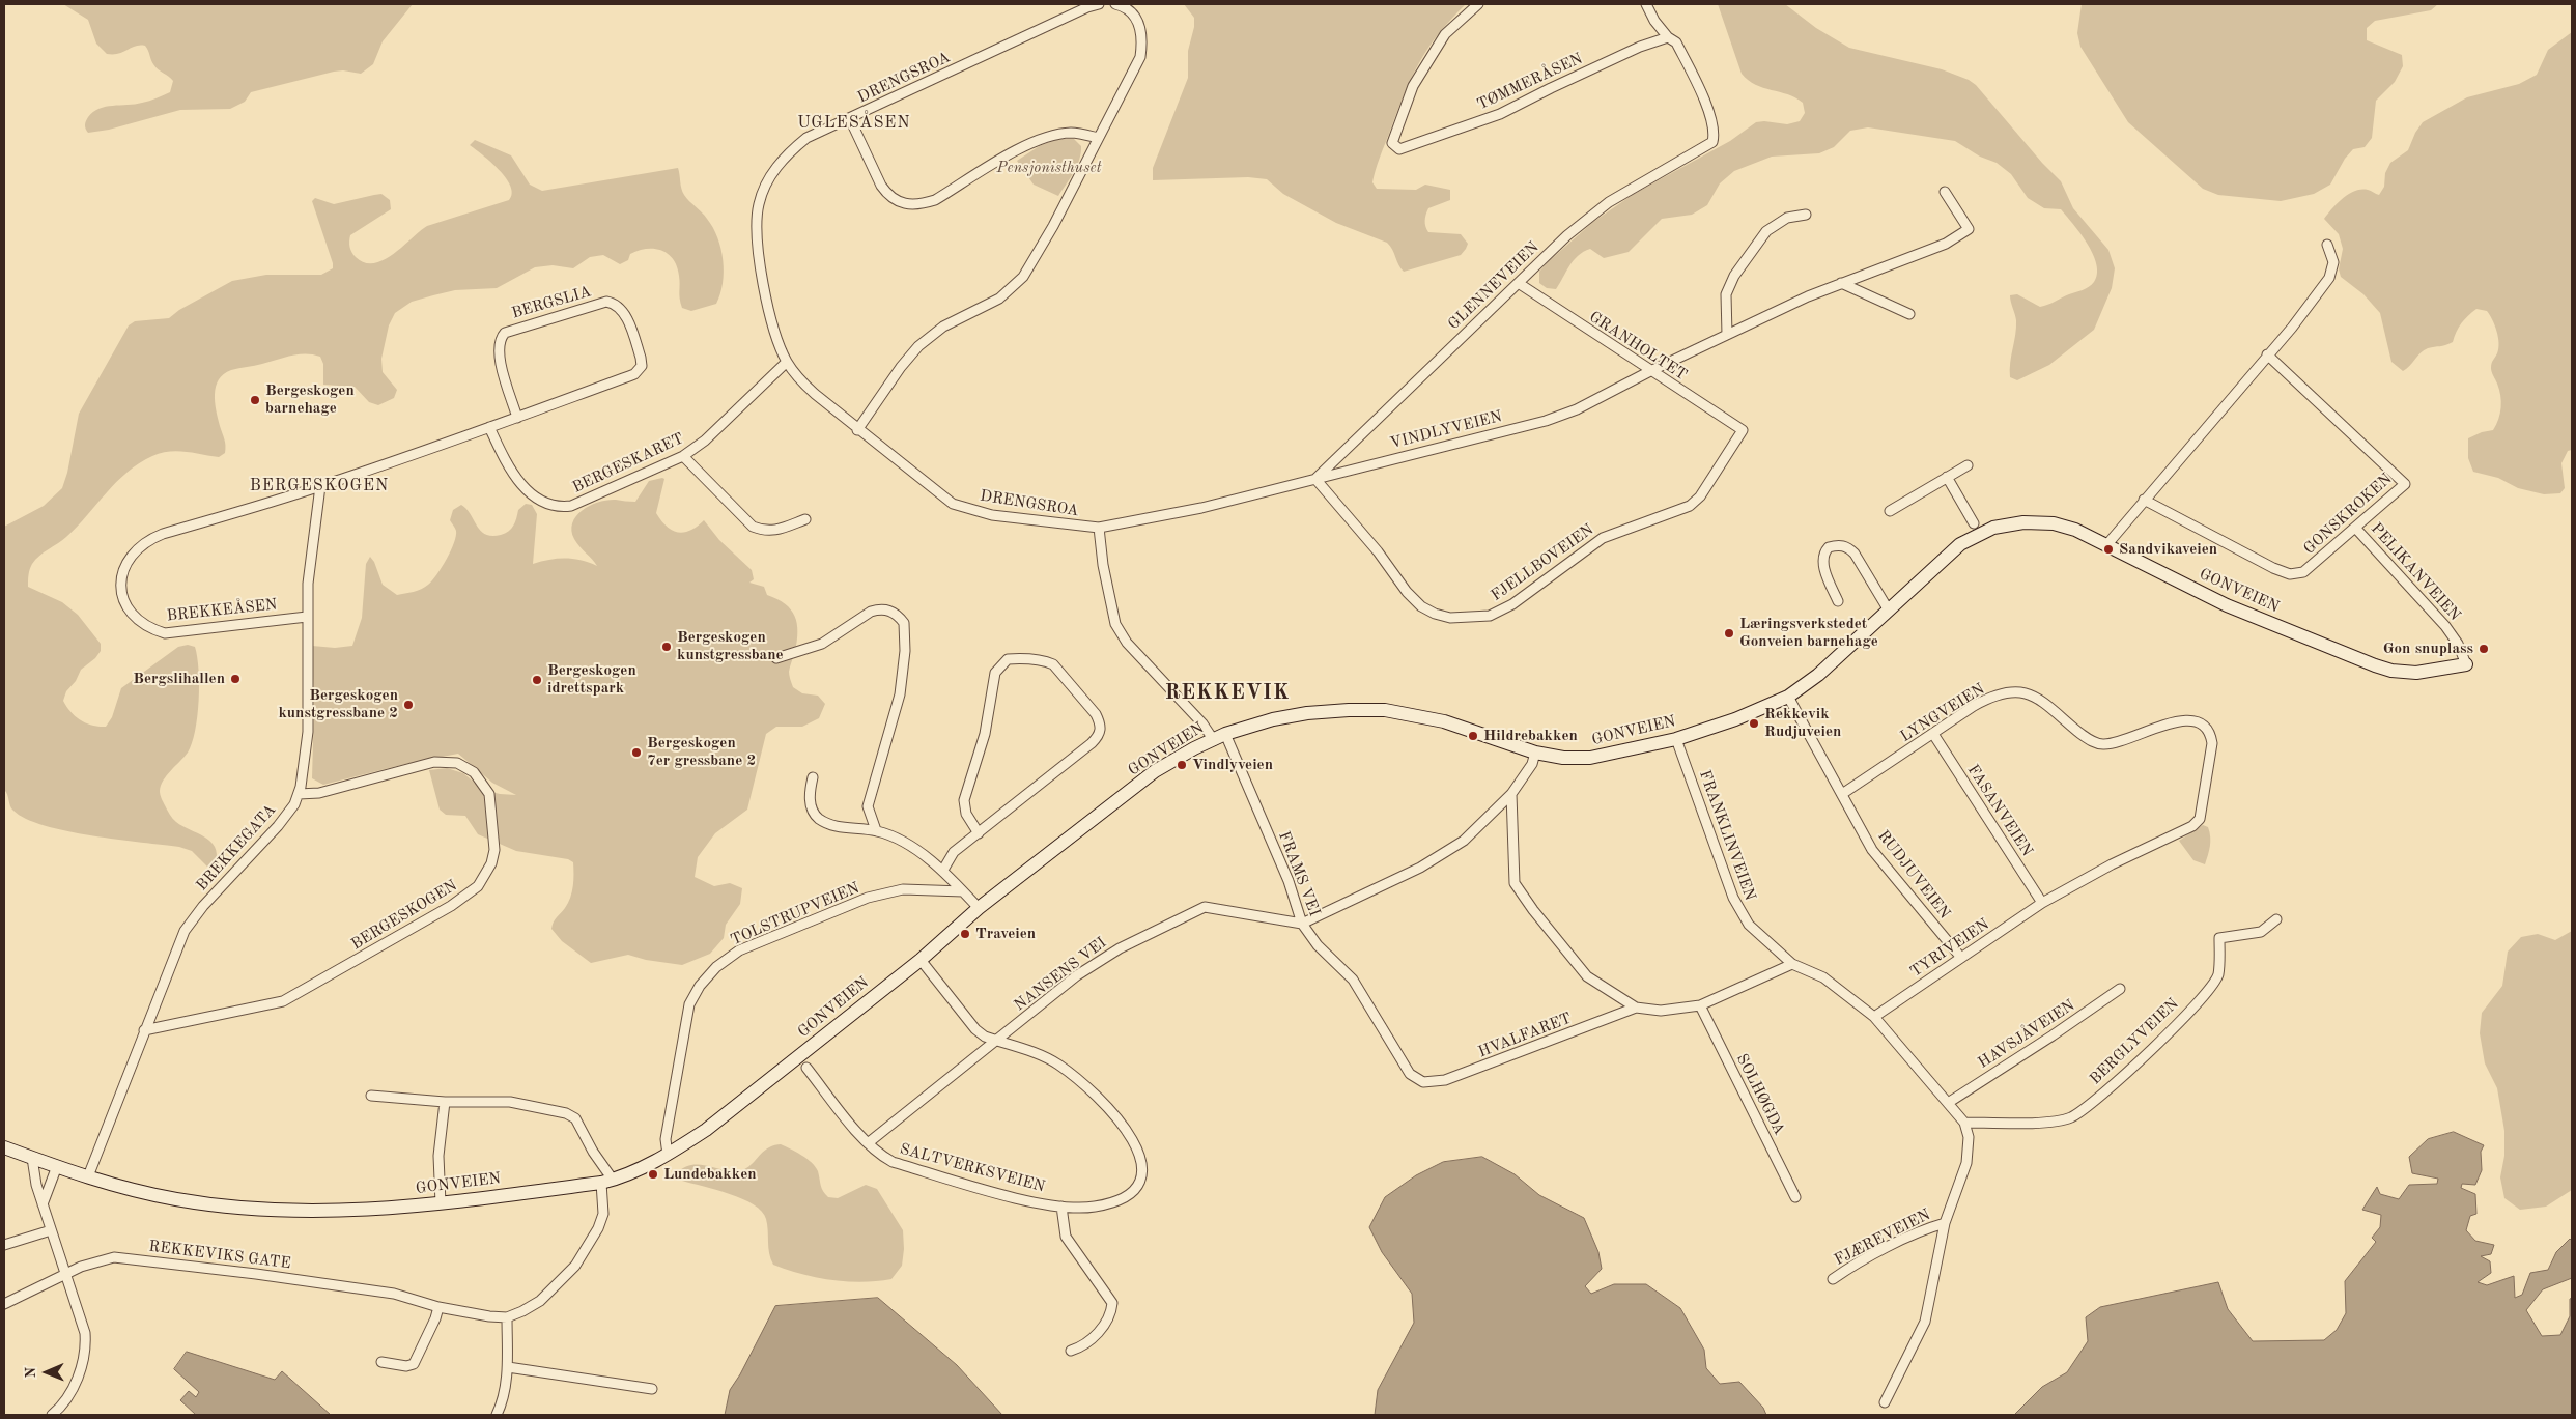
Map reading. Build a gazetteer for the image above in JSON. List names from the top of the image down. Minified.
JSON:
{"streets":{"street":["DRENGSROA","TØMMERÅSEN","GLENNEVEIEN","BERGSLIA","GRANHOLTET","VINDLYVEIEN","BERGESKARET","GONSKROKEN","FJELLBOVEIEN","PELIKANVEIEN","GONVEIEN","BREKKEÅSEN","LYNGVEIEN","FASANVEIEN","FRANKLINVEIEN","BREKKEGATA","FRAMS VEI","RUDJUVEIEN","TOLSTRUPVEIEN","BERGESKOGEN","TYRIVEIEN","NANSENS VEI","HAVSJÅVEIEN","HVALFARET","BERGLYVEIEN","SOLHØGDA","SALTVERKSVEIEN","FJÆREVEIEN","REKKEVIKS GATE"]},"crossings":[["DRENGSROA","VINDLYVEIEN"],["DRENGSROA","BERGESKARET"],["TØMMERÅSEN","GLENNEVEIEN"],["GLENNEVEIEN","GRANHOLTET"],["GLENNEVEIEN","VINDLYVEIEN"],["GLENNEVEIEN","FJELLBOVEIEN"],["BERGSLIA","BERGESKARET"],["BERGSLIA","BREKKEÅSEN"],["BERGSLIA","BREKKEGATA"],["GRANHOLTET","VINDLYVEIEN"],["GRANHOLTET","FJELLBOVEIEN"],["VINDLYVEIEN","FJELLBOVEIEN"],["GONSKROKEN","PELIKANVEIEN"],["PELIKANVEIEN","GONVEIEN"],["GONVEIEN","FRANKLINVEIEN"],["GONVEIEN","BREKKEGATA"],["GONVEIEN","FRAMS VEI"],["GONVEIEN","RUDJUVEIEN"],["GONVEIEN","TOLSTRUPVEIEN"],["BREKKEÅSEN","BREKKEGATA"],["LYNGVEIEN","FASANVEIEN"],["LYNGVEIEN","RUDJUVEIEN"],["LYNGVEIEN","TYRIVEIEN"],["FASANVEIEN","TYRIVEIEN"],["FRANKLINVEIEN","TYRIVEIEN"],["FRANKLINVEIEN","HAVSJÅVEIEN"],["FRANKLINVEIEN","BERGLYVEIEN"],["BREKKEGATA","BERGESKOGEN"],["FRAMS VEI","NANSENS VEI"],["FRAMS VEI","HVALFARET"],["RUDJUVEIEN","TYRIVEIEN"],["NANSENS VEI","SALTVERKSVEIEN"]],"districts":["UGLESÅSEN","BERGESKOGEN","REKKEVIK"],"parks":["Pensjonisthuset"],"places":["Bergeskogen barnehage","Sandvikaveien","Læringsverkstedet Gonveien barnehage","Bergeskogen kunstgressbane","Gon snuplass","Bergslihallen","Bergeskogen idrettspark","Bergeskogen kunstgressbane 2","Rekkevik Rudjuveien","Hildrebakken","Bergeskogen 7er gressbane 2","Vindlyveien","Traveien","Lundebakken"],"north":"left"}
